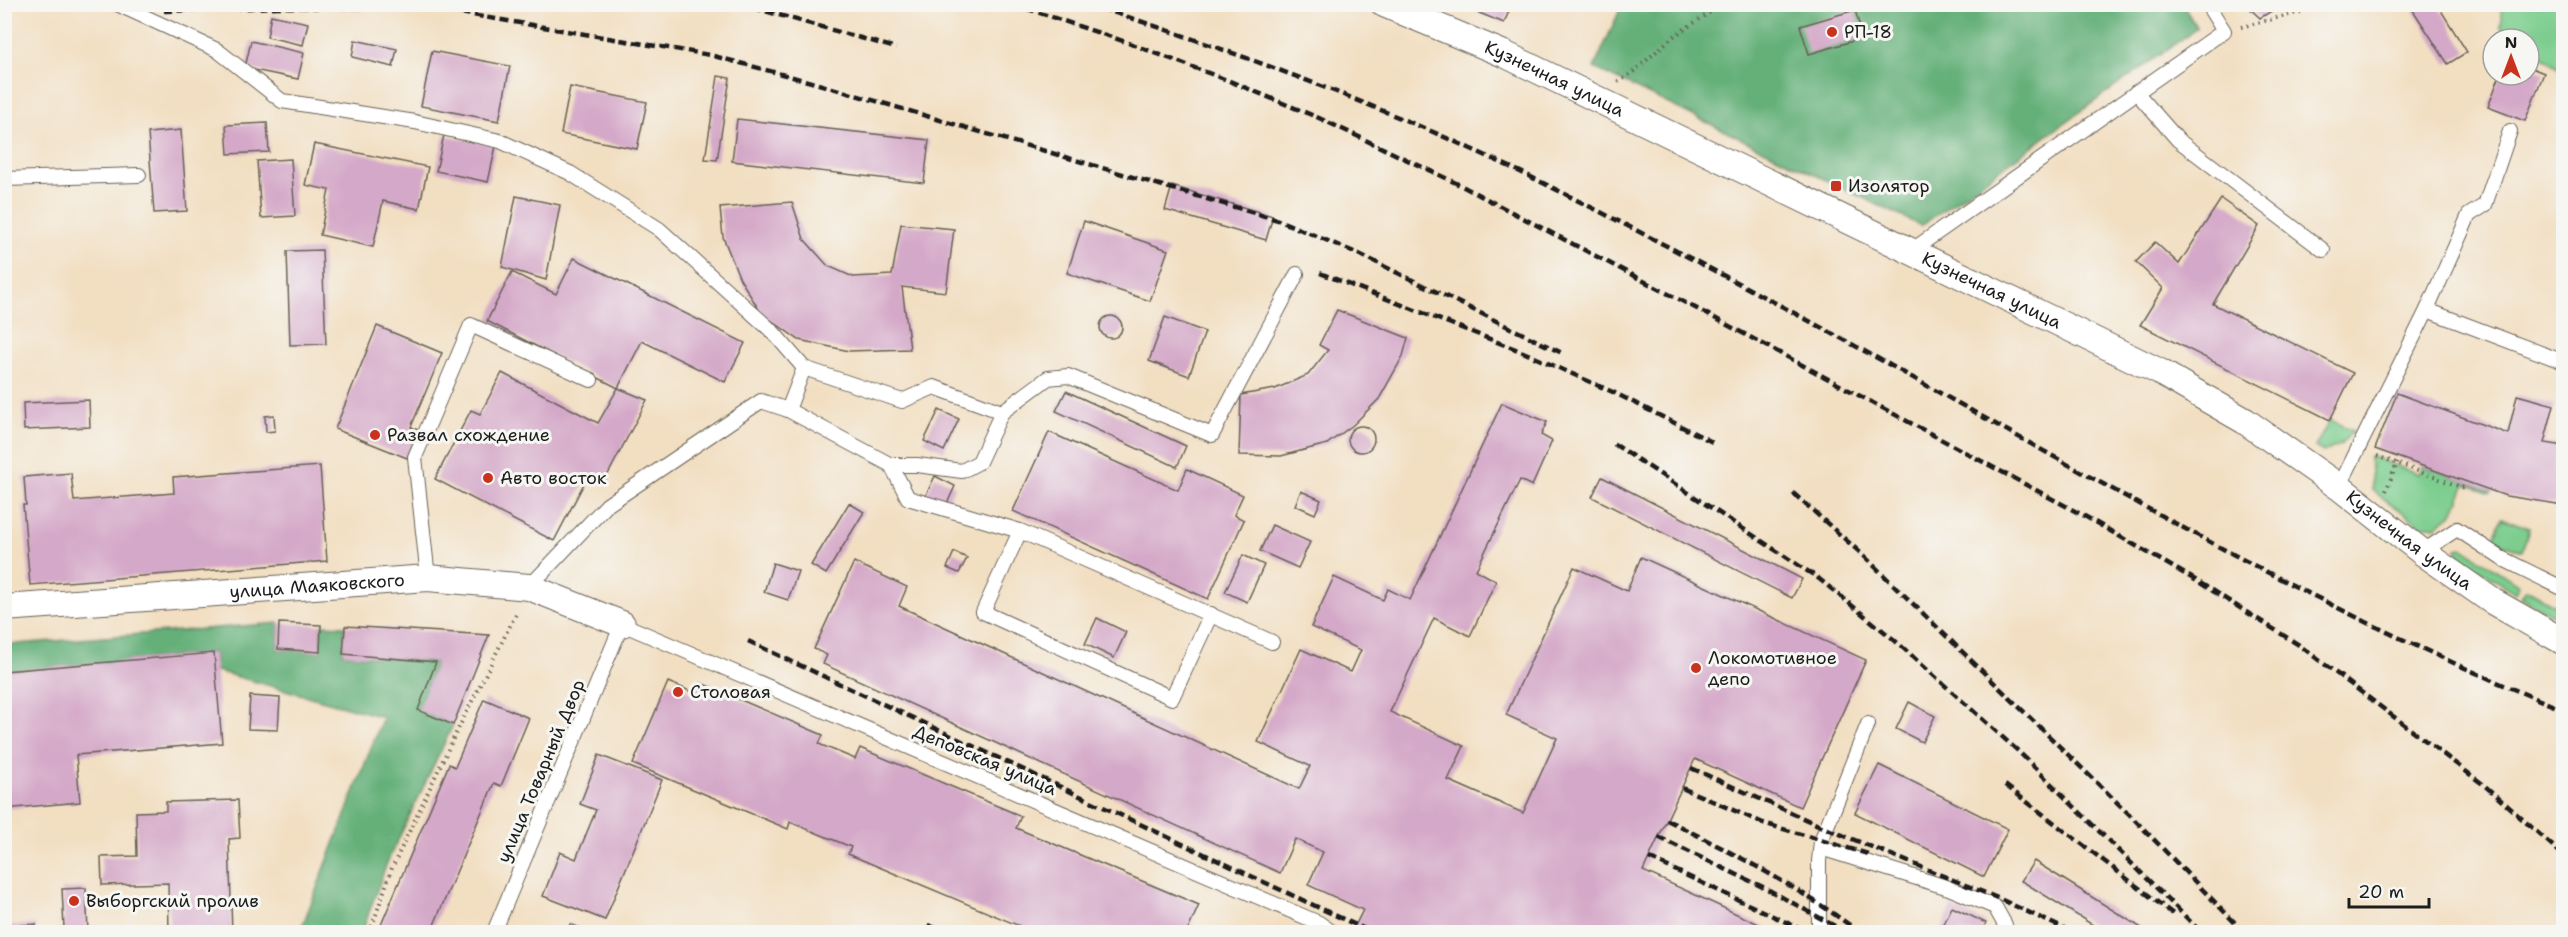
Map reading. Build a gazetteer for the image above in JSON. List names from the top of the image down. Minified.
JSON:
{"streets":{"street":["Кузнечная улица","улица Маяковского"],"lane":["Деповская улица","улица Товарный Двор"]},"crossings":[["улица Маяковского","Деповская улица"],["улица Маяковского","улица Товарный Двор"],["Деповская улица","улица Товарный Двор"]],"places":{"other":["РП-18","Развал схождение","Авто восток","Локомотивное депо","Столовая","Выборгский пролив"],"transit":["Изолятор"]},"scale_bar":"20 m","north":"top"}
